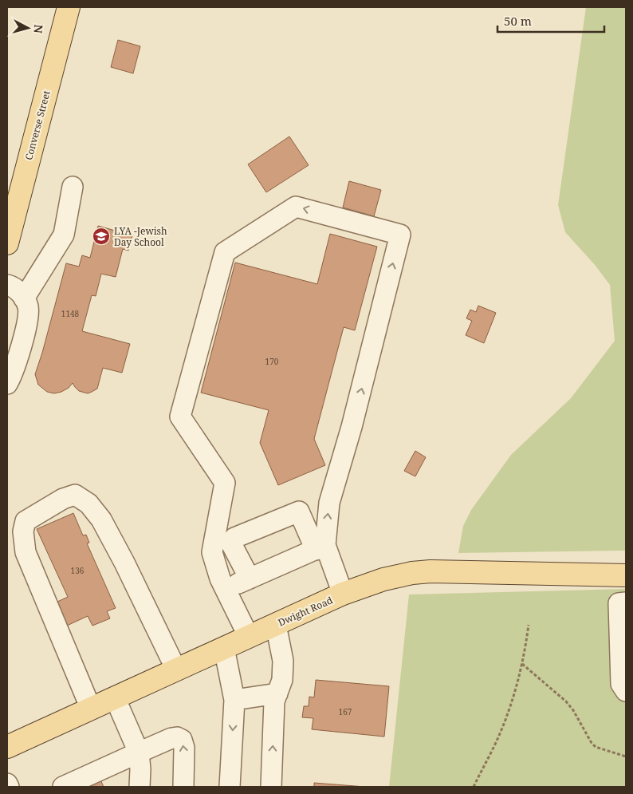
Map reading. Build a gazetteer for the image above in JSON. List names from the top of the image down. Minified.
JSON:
{"streets":{"main road":["Converse Street","Dwight Road"]},"places":{"school or university":["LYA -Jewish Day School"]},"house_numbers":["1148","170","136","167"],"scale_bar":"50 m","north":"right"}
